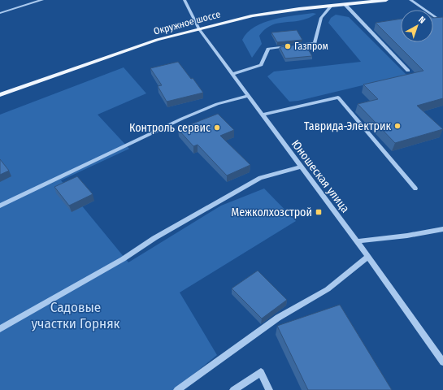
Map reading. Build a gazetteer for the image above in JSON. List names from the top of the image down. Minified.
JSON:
{"streets":{"main road":["Окружное шоссе"],"street":["Юношеская улица"]},"crossings":[["Окружное шоссе","Юношеская улица"]],"parks":["Садовые участки Горняк"],"places":{"other":["Газпром","Таврида-Электрик","Контроль сервис"],"transit":["Межколхозстрой"]},"north":"top right"}
